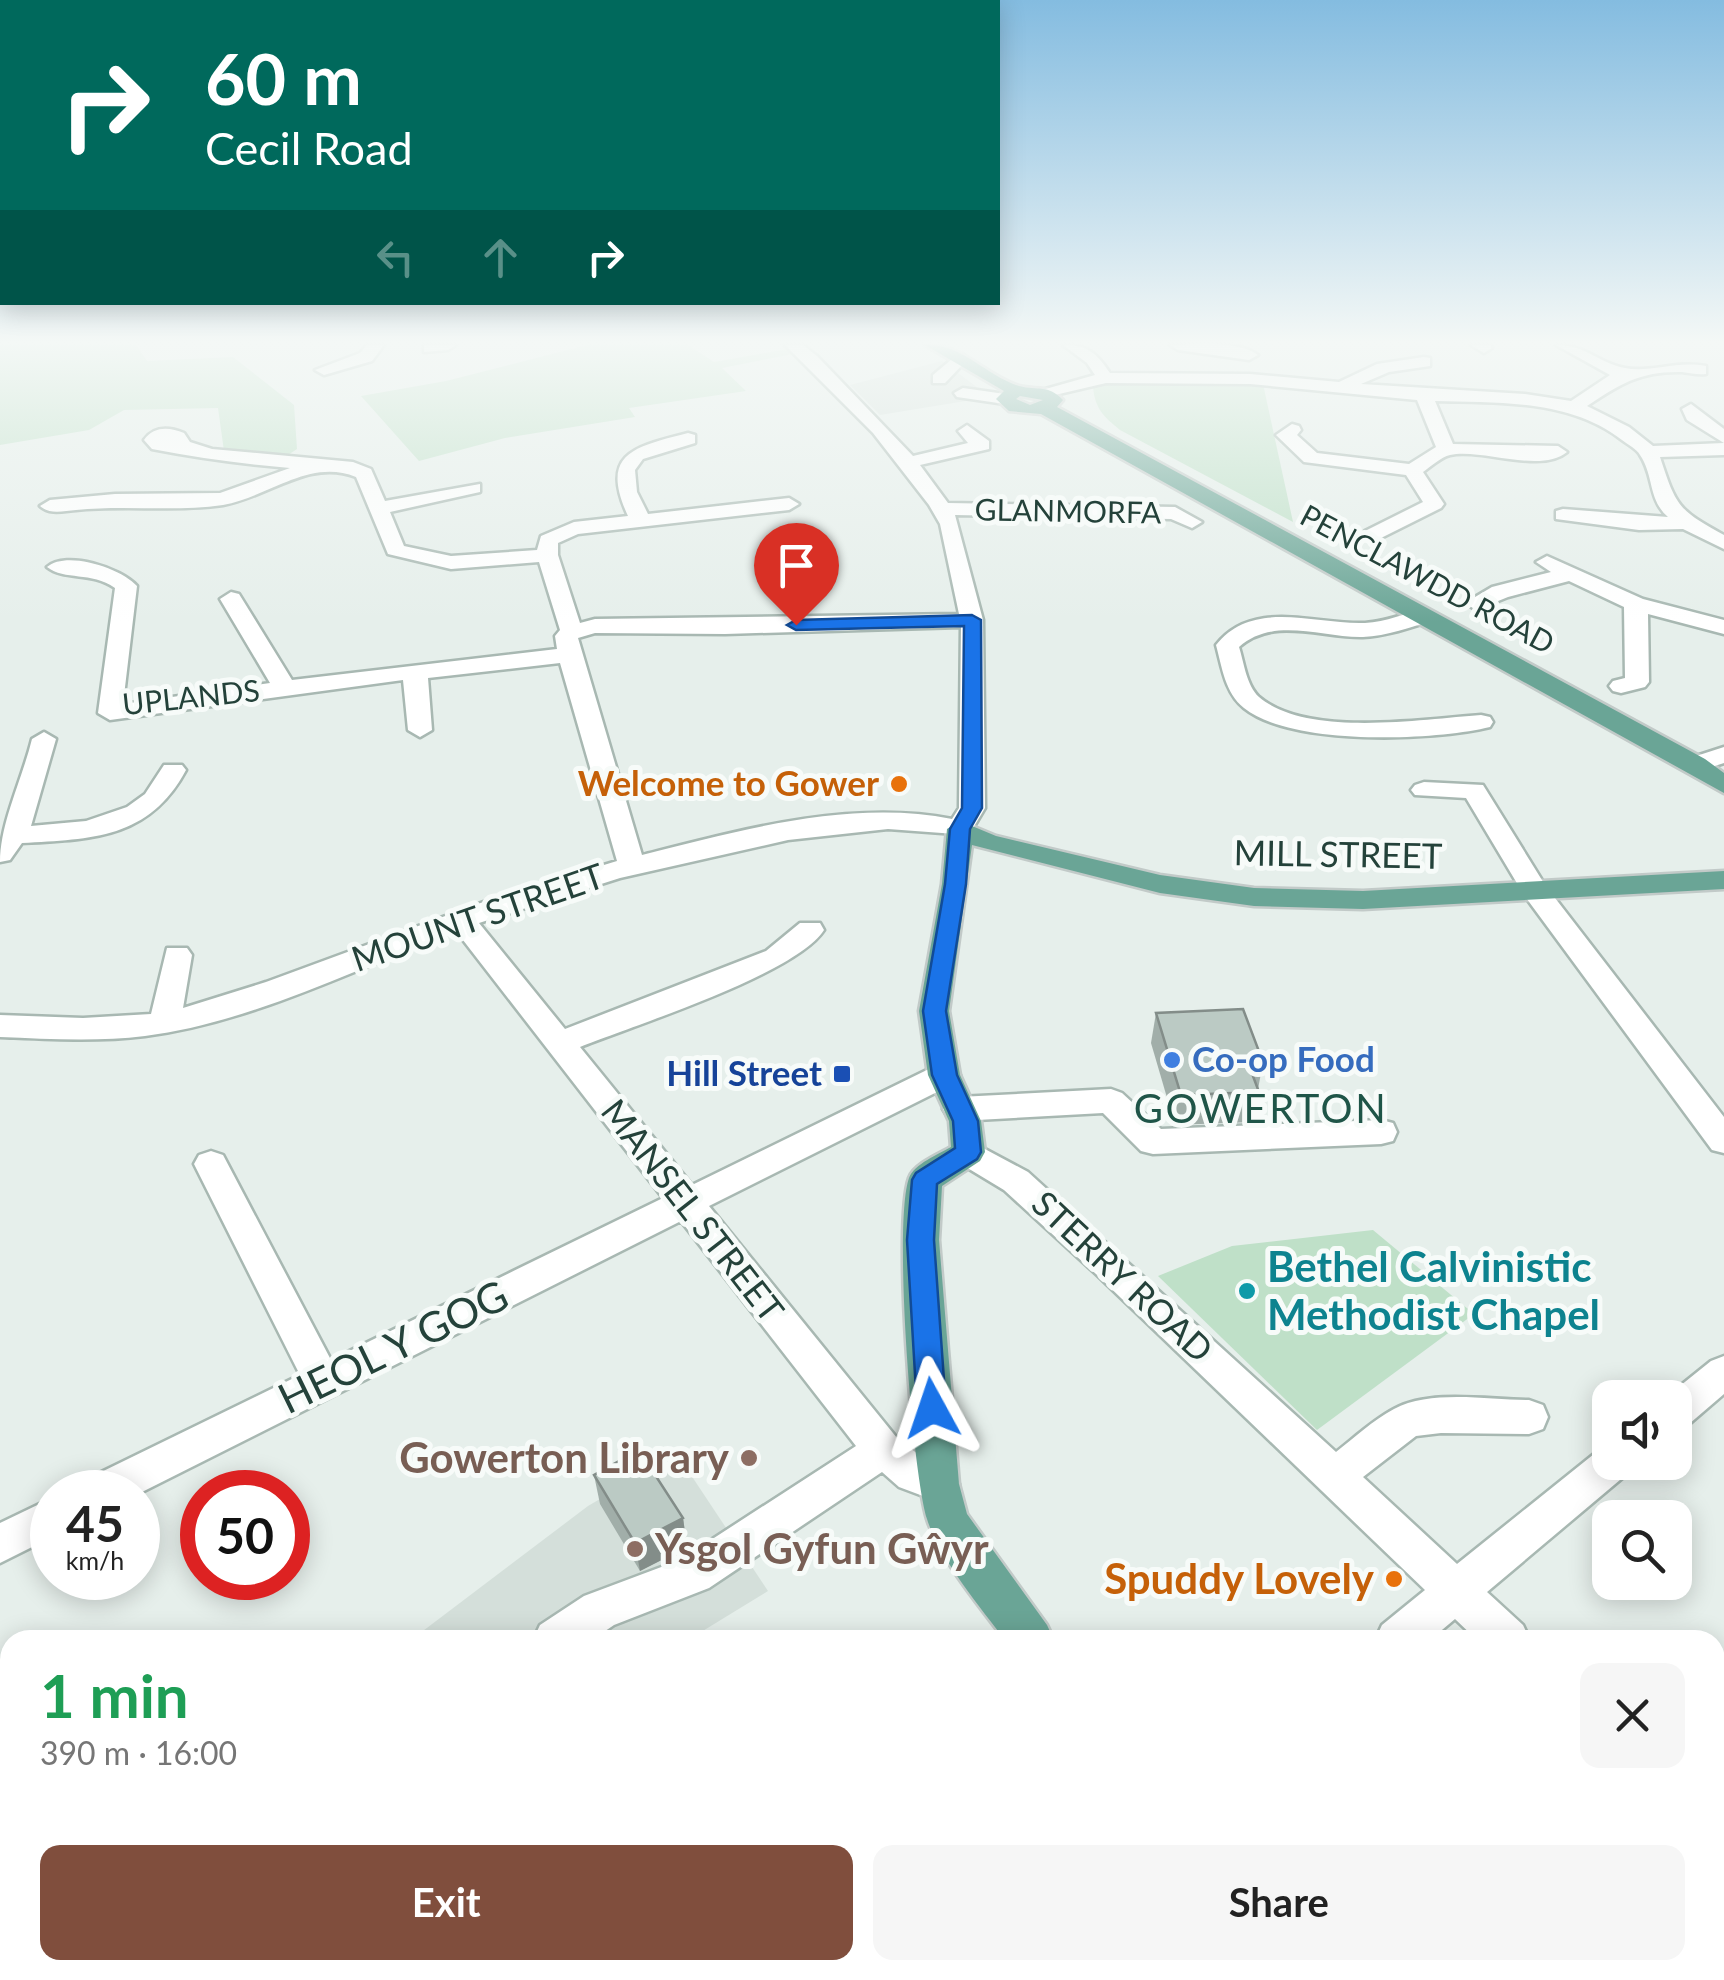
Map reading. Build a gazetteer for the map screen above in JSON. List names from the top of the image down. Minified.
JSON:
{"streets":{"main road":["PENCLAWDD ROAD","MILL STREET"],"street":["GLANMORFA","UPLANDS","MOUNT STREET","MANSEL STREET","STERRY ROAD","HEOL Y GOG"]},"crossings":[["MILL STREET","MOUNT STREET"],["MOUNT STREET","MANSEL STREET"],["MANSEL STREET","HEOL Y GOG"]],"districts":["GOWERTON"],"places":{"other":["Welcome to Gower","Co-op Food","Bethel Calvinistic Methodist Chapel","Gowerton Library","Ysgol Gyfun Gŵyr","Spuddy Lovely"],"transit":["Hill Street"]},"page":{"turn":["60 m","Cecil Road"],"speed":"45 km/h","limit":"50","heading":["1 min","390 m · 16:00"],"buttons":["Exit","Share"]}}
